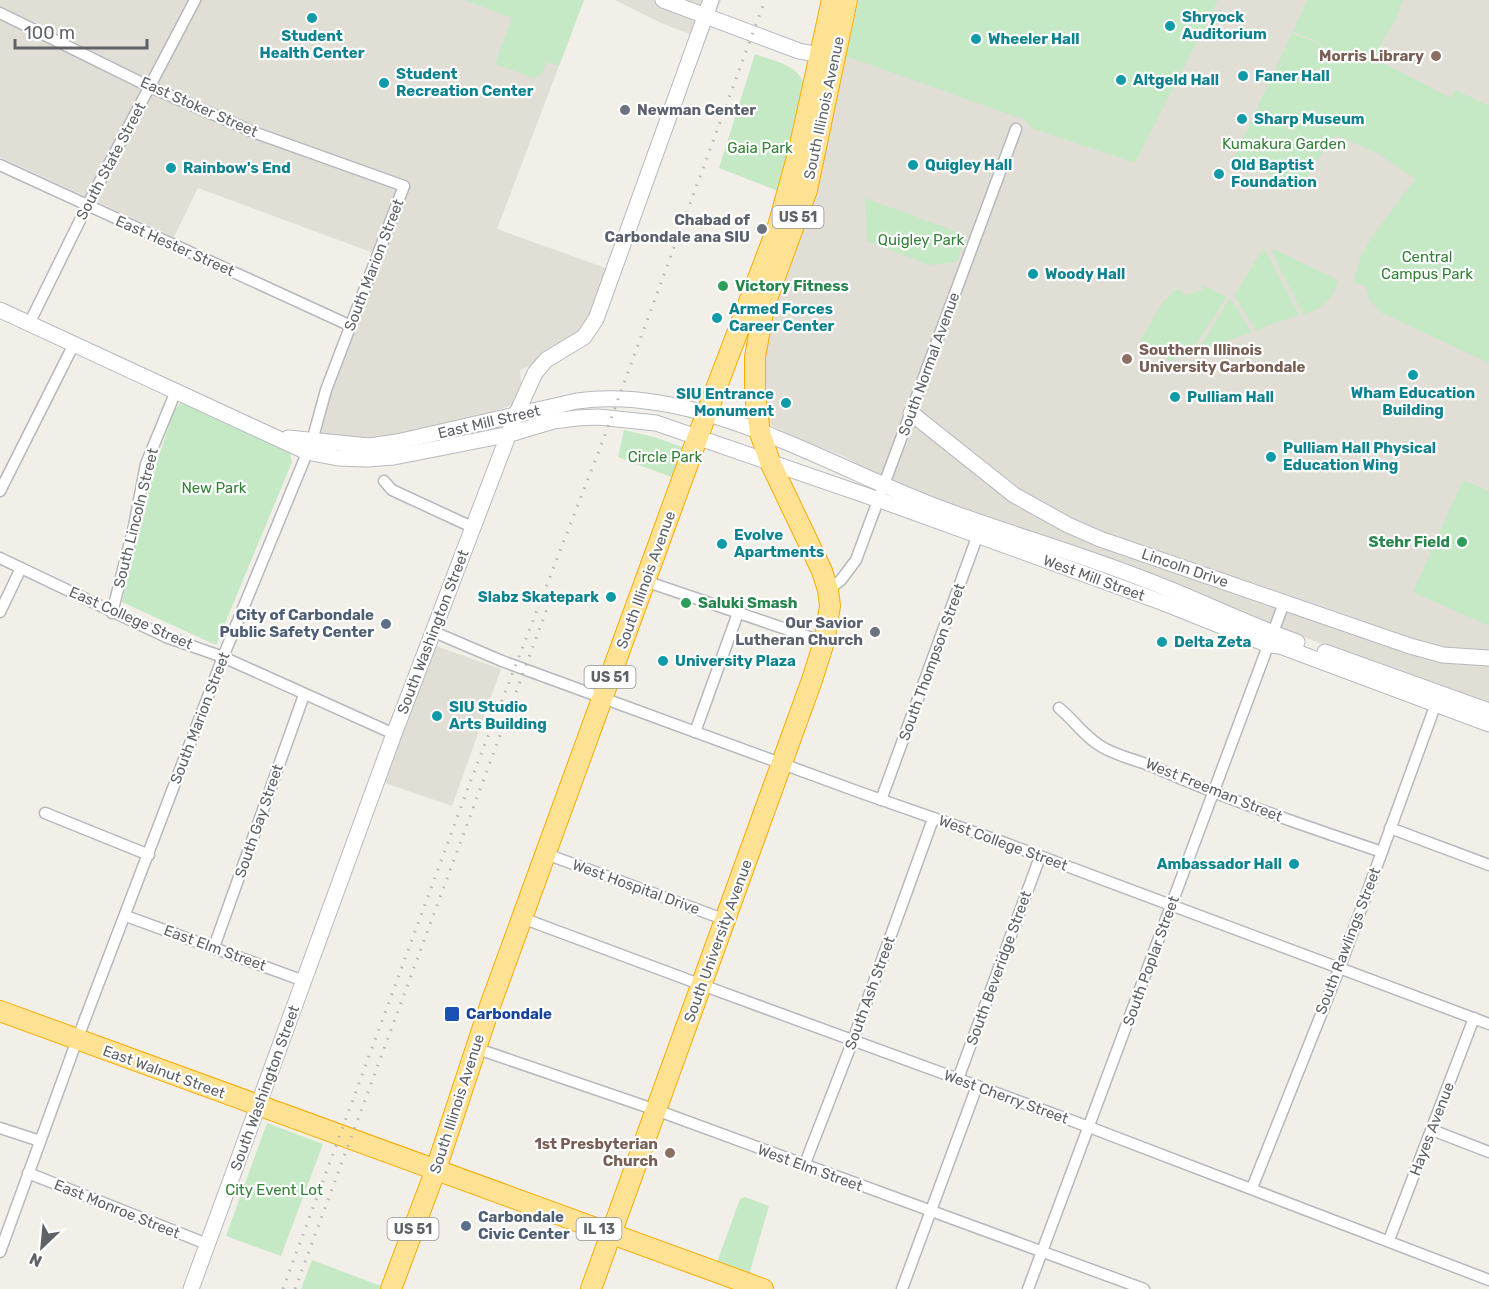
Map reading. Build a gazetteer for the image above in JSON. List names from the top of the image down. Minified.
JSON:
{"streets":{"highway":["South Illinois Avenue","US 51","South University Avenue","East Walnut Street","IL 13"],"main road":["East Mill Street","Lincoln Drive","West Mill Street","South Washington Street"],"street":["East Stoker Street","South State Street","East Hester Street","South Marion Street","South Normal Avenue","South Lincoln Street","East College Street","South Thompson Street","West Freeman Street","South Gay Street","West College Street","West Hospital Drive","South Rawlings Street","East Elm Street","South Poplar Street","South Beveridge Street","South Ash Street","West Cherry Street","Hayes Avenue","West Elm Street","East Monroe Street"]},"crossings":[["East Stoker Street","South State Street"],["East Stoker Street","South Marion Street"],["South Illinois Avenue","South Normal Avenue"],["South Illinois Avenue","East Mill Street"],["South Illinois Avenue","West Mill Street"],["South Illinois Avenue","West College Street"],["South Illinois Avenue","West Hospital Drive"],["South Illinois Avenue","South University Avenue"],["South Illinois Avenue","East Walnut Street"],["South Illinois Avenue","West Cherry Street"],["South Illinois Avenue","West Elm Street"],["South Illinois Avenue","IL 13"],["South State Street","East Hester Street"],["South State Street","East Mill Street"],["East Hester Street","South Marion Street"],["South Marion Street","East Mill Street"],["South Marion Street","East College Street"],["South Marion Street","East Elm Street"],["South Marion Street","East Walnut Street"],["South Marion Street","East Monroe Street"],["South Normal Avenue","Lincoln Drive"],["South Normal Avenue","West Mill Street"],["South Normal Avenue","South University Avenue"],["East Mill Street","South Lincoln Street"],["East Mill Street","West Mill Street"],["East Mill Street","South Washington Street"],["South Lincoln Street","East College Street"],["Lincoln Drive","South Poplar Street"],["West Mill Street","South Thompson Street"],["West Mill Street","South Rawlings Street"],["West Mill Street","South Poplar Street"],["East College Street","South Washington Street"],["East College Street","South Gay Street"],["South Washington Street","West College Street"],["South Washington Street","East Elm Street"],["South Washington Street","East Walnut Street"],["South Washington Street","East Monroe Street"],["South Thompson Street","West College Street"],["West Freeman Street","South Rawlings Street"],["West Freeman Street","South Poplar Street"],["South Gay Street","East Elm Street"],["West College Street","South University Avenue"],["West College Street","South Rawlings Street"],["West College Street","South Poplar Street"],["West College Street","South Beveridge Street"],["West College Street","South Ash Street"],["West College Street","Hayes Avenue"],["West Hospital Drive","South University Avenue"],["South University Avenue","West Cherry Street"],["South University Avenue","West Elm Street"],["South University Avenue","IL 13"],["South Rawlings Street","West Cherry Street"],["South Poplar Street","West Cherry Street"],["South Poplar Street","West Elm Street"],["South Beveridge Street","West Cherry Street"],["South Ash Street","West Cherry Street"],["South Ash Street","West Elm Street"],["East Walnut Street","IL 13"],["West Cherry Street","Hayes Avenue"]],"parks":["Kumakura Garden","Gaia Park","Quigley Park","Central Campus Park","Circle Park","New Park","City Event Lot"],"places":{"other":["Student Health Center","Shryock Auditorium","Wheeler Hall","Morris Library","Faner Hall","Altgeld Hall","Student Recreation Center","Newman Center","Sharp Museum","Quigley Hall","Rainbow's End","Old Baptist Foundation","Chabad of Carbondale ana SIU","Woody Hall","Victory Fitness","Armed Forces Career Center","Southern Illinois University Carbondale","Wham Education Building","Pulliam Hall","SIU Entrance Monument","Pulliam Hall Physical Education Wing","Stehr Field","Evolve Apartments","Slabz Skatepark","Saluki Smash","City of Carbondale Public Safety Center","Our Savior Lutheran Church","Delta Zeta","University Plaza","SIU Studio Arts Building","Ambassador Hall","1st Presbyterian Church","Carbondale Civic Center"],"transit":["Carbondale"]},"scale_bar":"100 m","north":"bottom left"}
